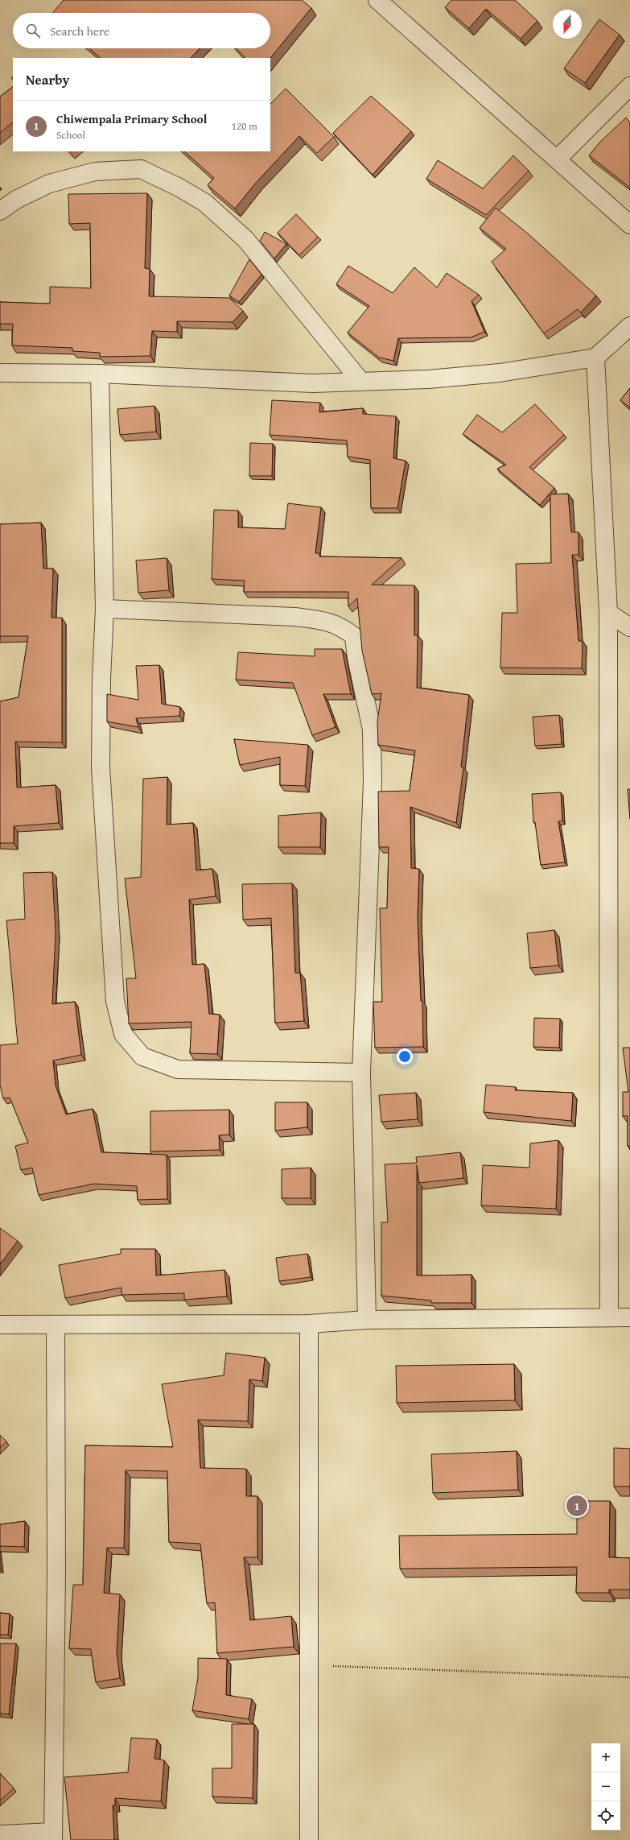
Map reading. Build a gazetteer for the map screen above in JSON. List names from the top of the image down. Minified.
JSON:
{"north":"bottom","page":{"search":"Search here","heading":"Nearby","list":[{"mark":"1","name":"Chiwempala Primary School","note":"School","value":"120 m"}],"pins":"1","map_buttons":["+","−"]}}
